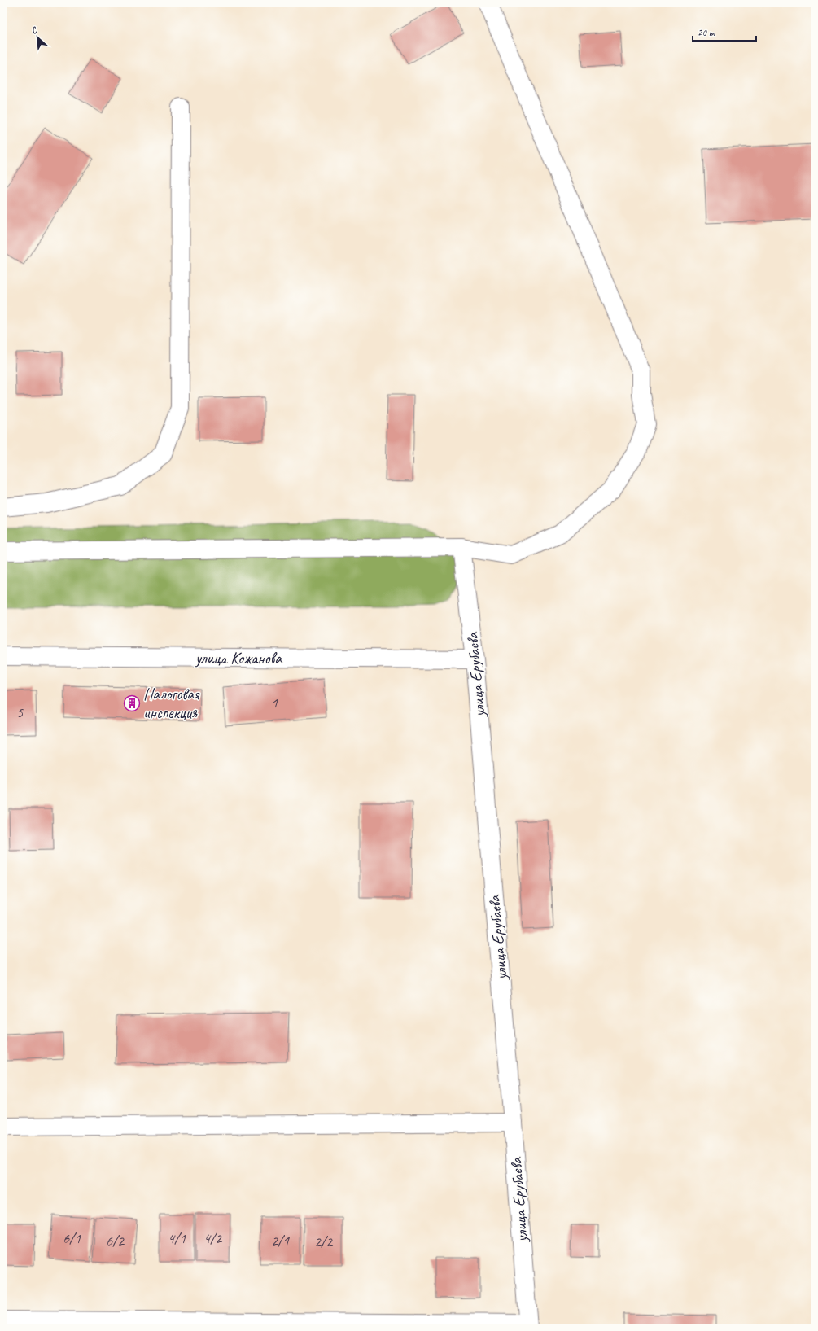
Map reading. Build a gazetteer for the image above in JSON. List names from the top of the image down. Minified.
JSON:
{"streets":{"street":["улица Кожанова","улица Ерубаева"]},"crossings":[["улица Кожанова","улица Ерубаева"]],"places":{"building":["Налоговая инспекция"]},"house_numbers":["1","5","6/1","4/1","4/2","6/2","2/1","2/2"],"scale_bar":"20 m","north":"top left"}
